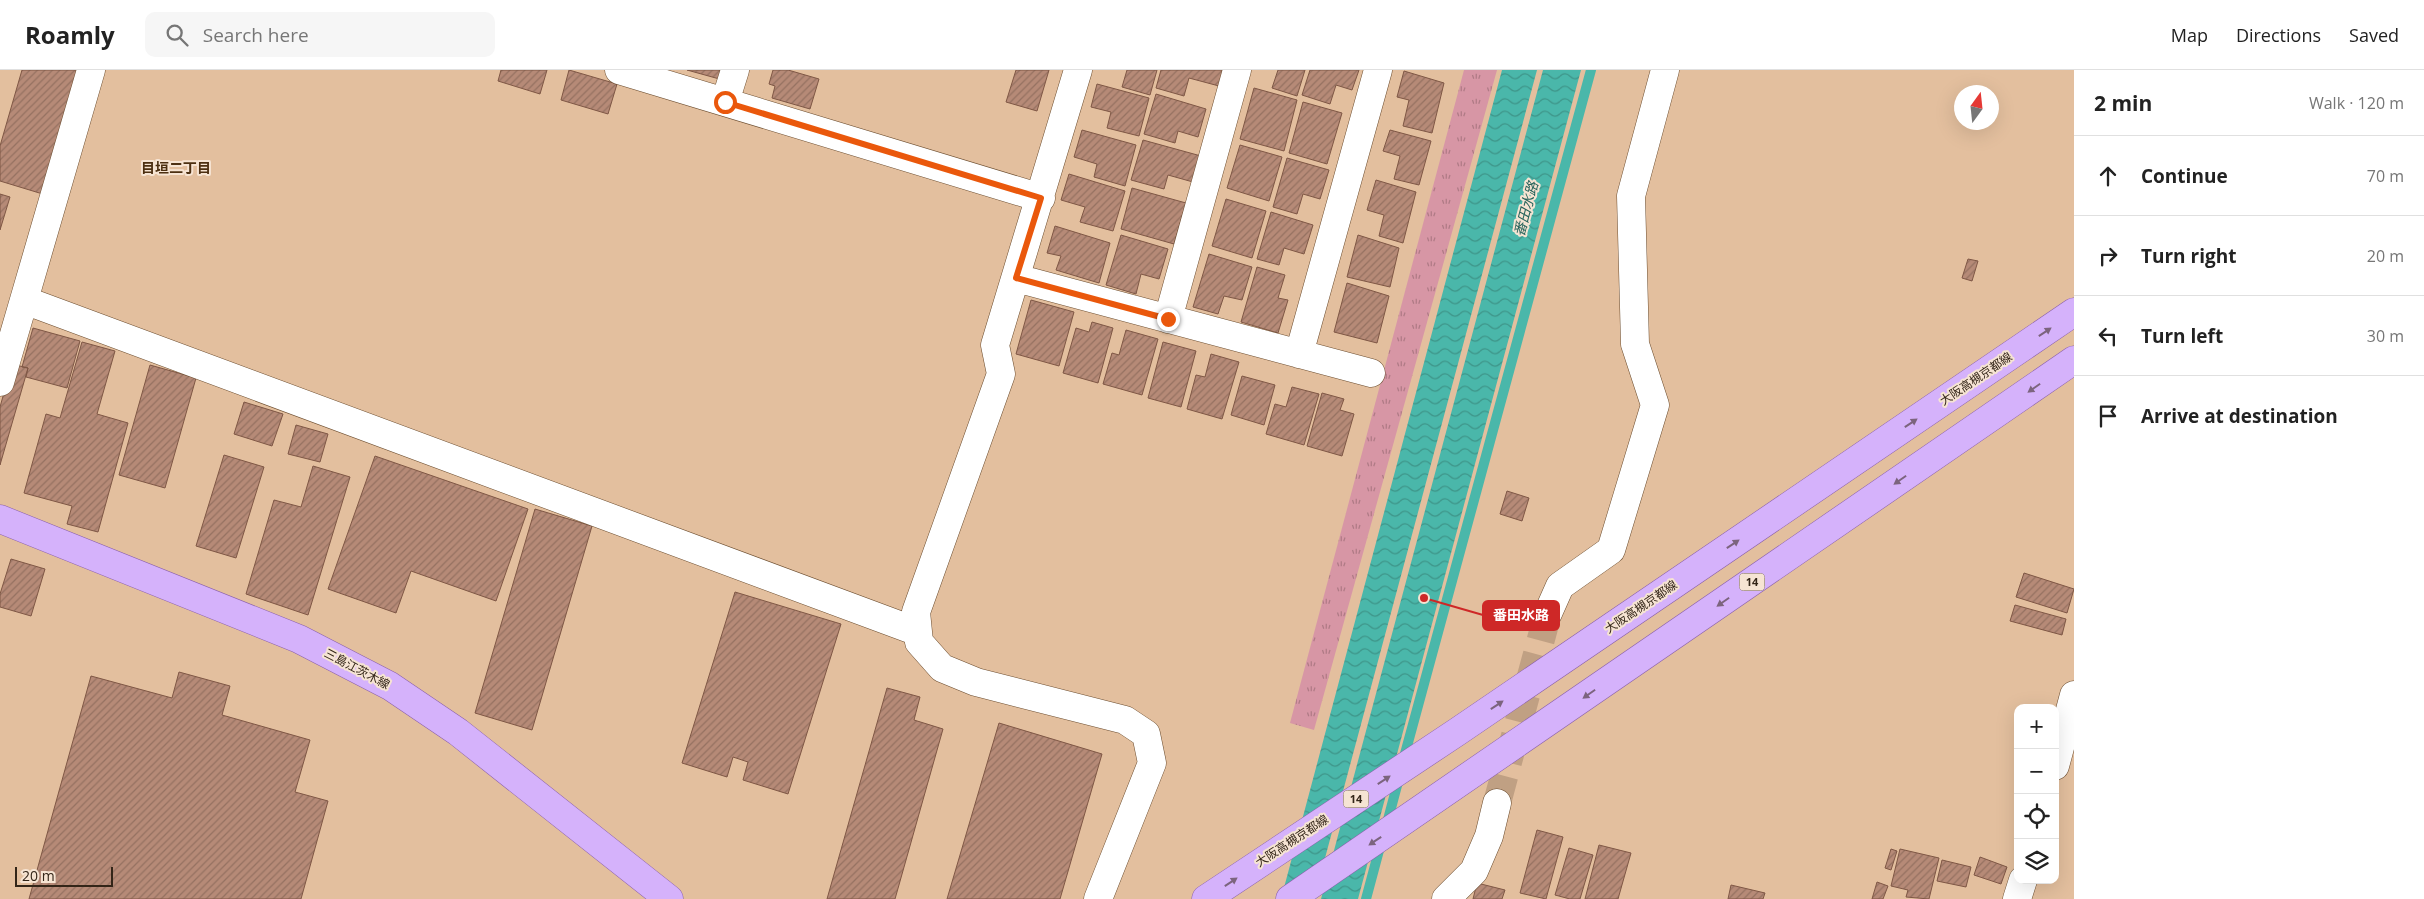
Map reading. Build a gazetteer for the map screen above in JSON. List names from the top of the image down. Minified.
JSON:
{"streets":{"main road":["大阪高槻京都線","14","三島江茨木線"]},"districts":["目垣二丁目"],"water":["番田水路"],"places":["番田水路"],"scale_bar":"20 m","north":"top","page":{"header":"Roamly","search":"Search here","nav":["Map","Directions","Saved"],"heading":["2 min","Walk · 120 m"],"list":[["Continue","70 m"],["Turn right","20 m"],["Turn left","30 m"],"Arrive at destination"],"map_buttons":["+","−"],"scale":"20 m"}}
